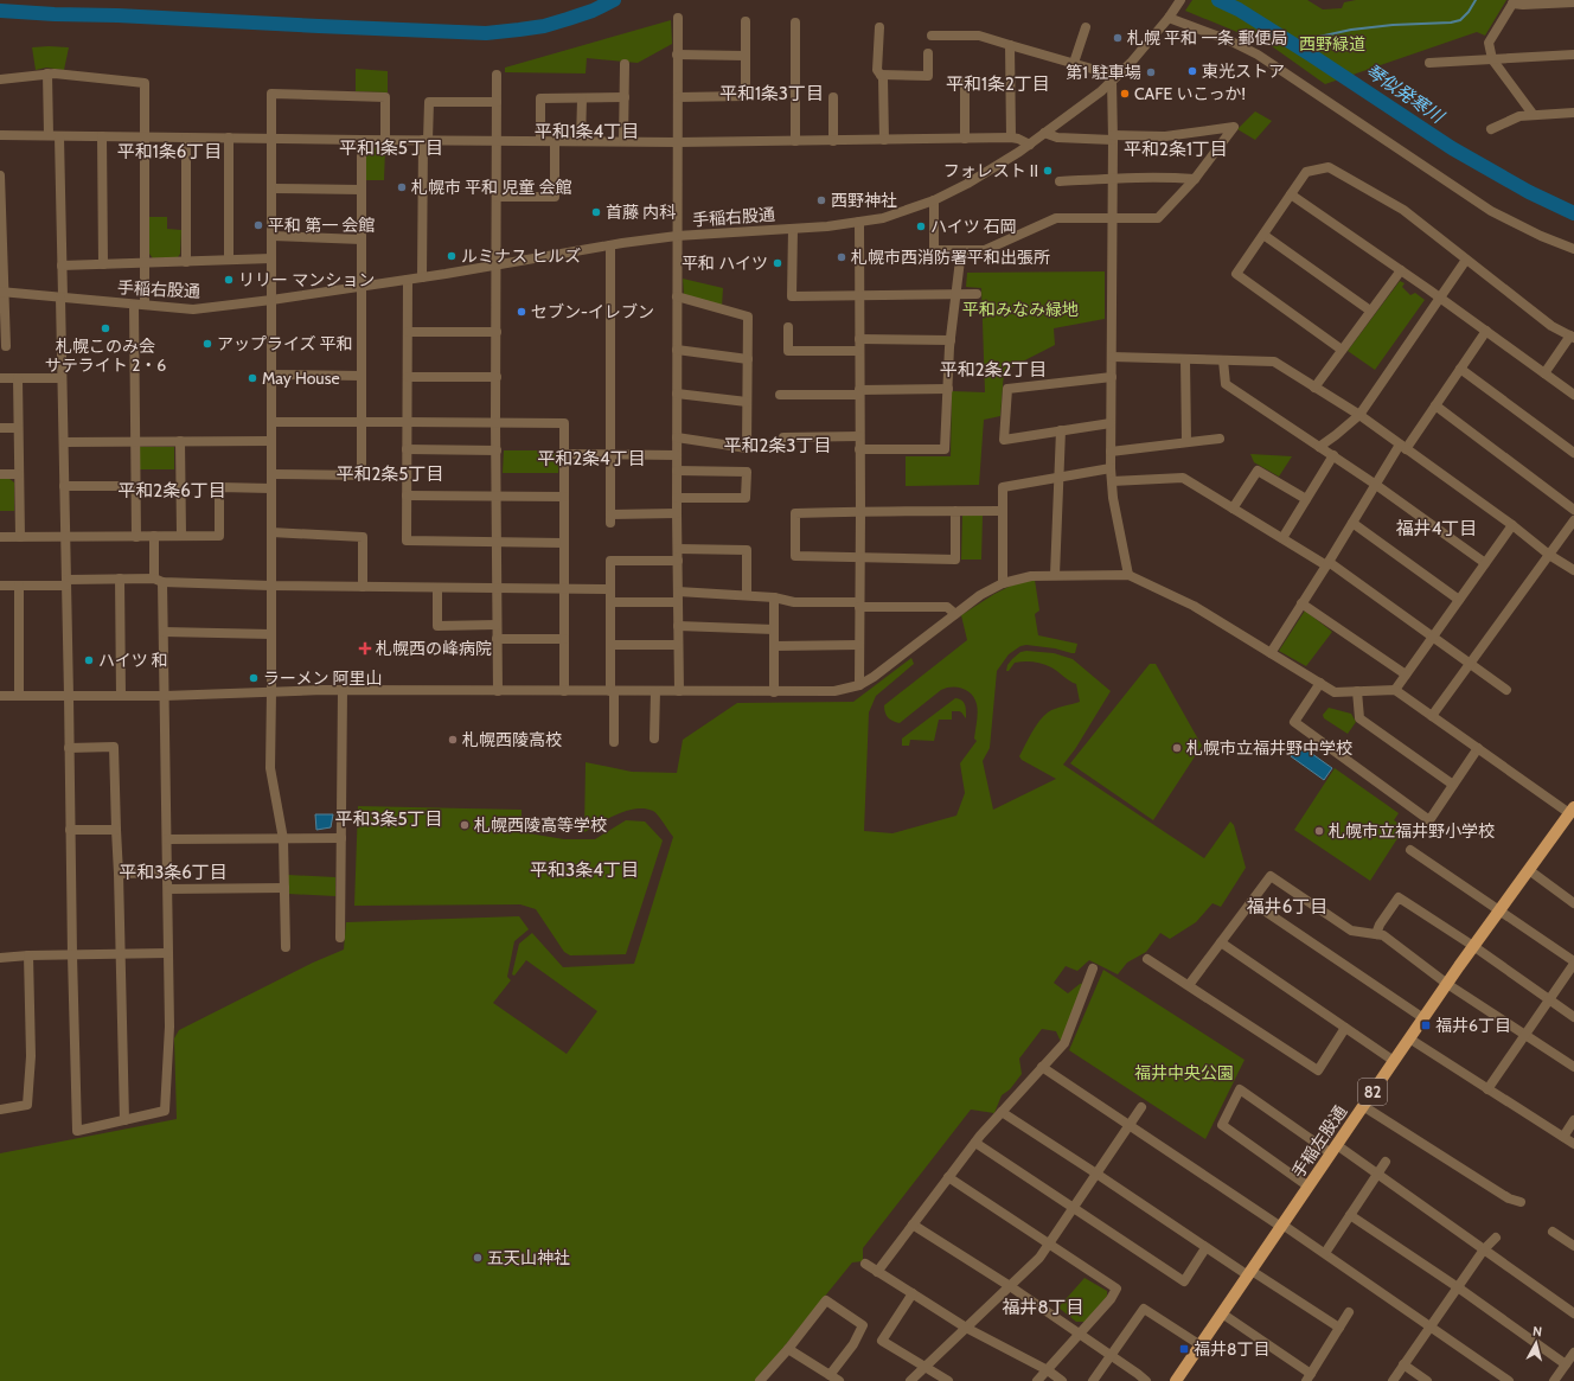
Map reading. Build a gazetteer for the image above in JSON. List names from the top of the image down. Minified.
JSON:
{"streets":{"main road":["82","手稲左股通"],"street":["手稲右股通"]},"districts":["平和1条2丁目","平和1条3丁目","平和1条4丁目","平和1条5丁目","平和2条1丁目","平和1条6丁目","平和2条2丁目","平和2条3丁目","平和2条4丁目","平和2条5丁目","平和2条6丁目","福井4丁目","平和3条5丁目","平和3条4丁目","平和3条6丁目","福井6丁目","福井8丁目"],"water":["琴似発寒川"],"parks":["西野緑道","平和みなみ緑地","福井中央公園"],"places":{"other":["札幌 平和 一条 郵便局","東光ストア","第1 駐車場","CAFE いこっか!","フォレスト II","札幌市 平和 児童 会館","西野神社","首藤 内科","平和 第一 会館","ハイツ 石岡","ルミナス ヒルズ","札幌市西消防署平和出張所","平和 ハイツ","リリー マンション","セブン-イレブン","札幌このみ会 サテライト 2・6","アップライズ 平和","May House","ハイツ 和","ラーメン 阿里山","札幌西陵高校","札幌市立福井野中学校","札幌西陵高等学校","札幌市立福井野小学校","五天山神社"],"health":["札幌西の峰病院"],"transit":["福井6丁目","福井8丁目"]},"north":"top"}
